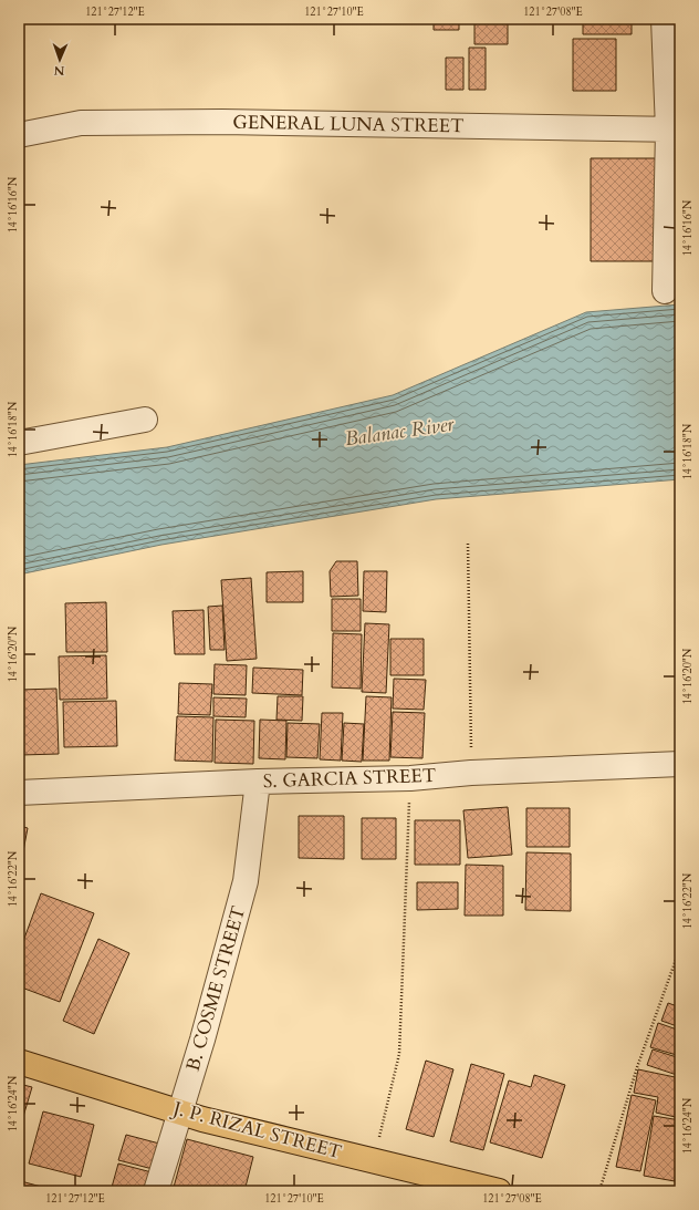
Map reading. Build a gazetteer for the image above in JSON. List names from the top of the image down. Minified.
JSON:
{"streets":{"main road":["J. P. RIZAL STREET"],"street":["GENERAL LUNA STREET","S. GARCIA STREET","B. COSME STREET"]},"crossings":[["S. GARCIA STREET","B. COSME STREET"],["B. COSME STREET","J. P. RIZAL STREET"]],"water":["Balanac River"],"north":"bottom","coordinates":["121°27'12\"E","121°27'10\"E","121°27'08\"E","14°16'16\"N","14°16'18\"N","14°16'20\"N","14°16'22\"N","14°16'24\"N"]}
